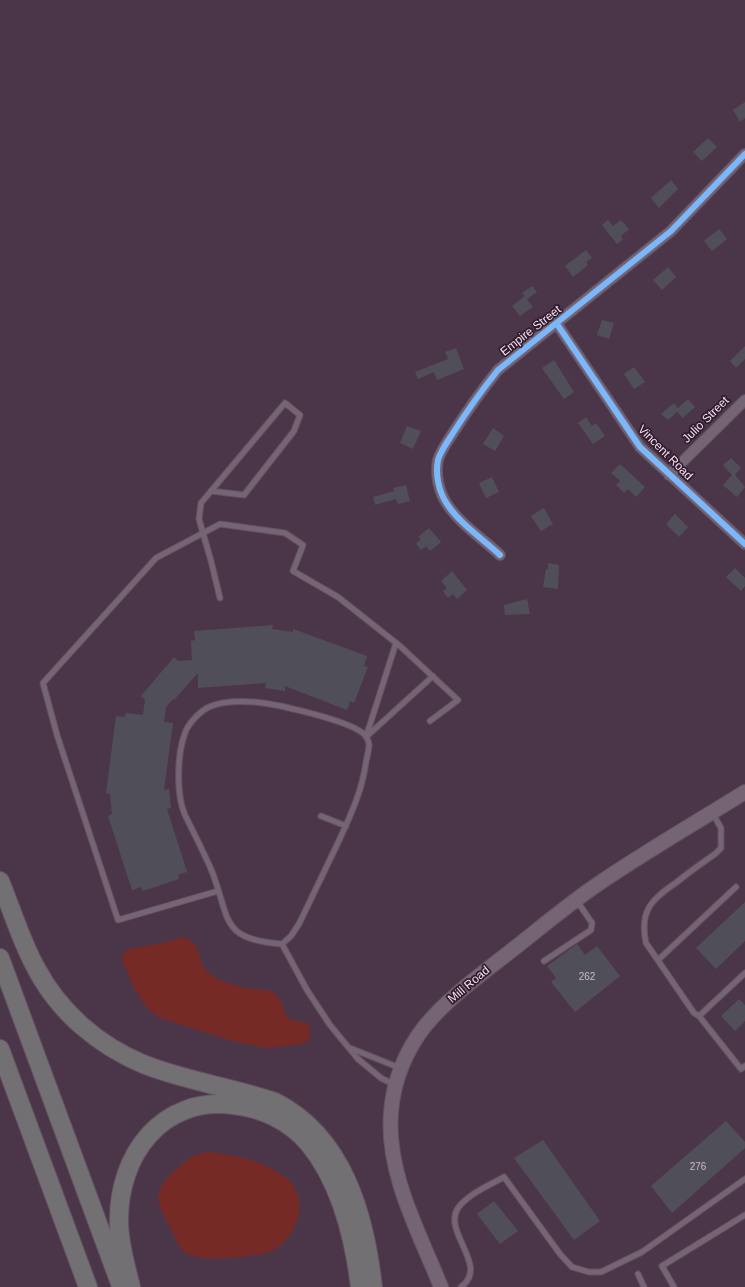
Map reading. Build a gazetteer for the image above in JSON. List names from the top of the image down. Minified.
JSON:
{"streets":{"main road":["Mill Road"],"street":["Empire Street","Julio Street","Vincent Road"]},"crossings":[["Empire Street","Vincent Road"],["Julio Street","Vincent Road"]],"house_numbers":["262","276"]}
